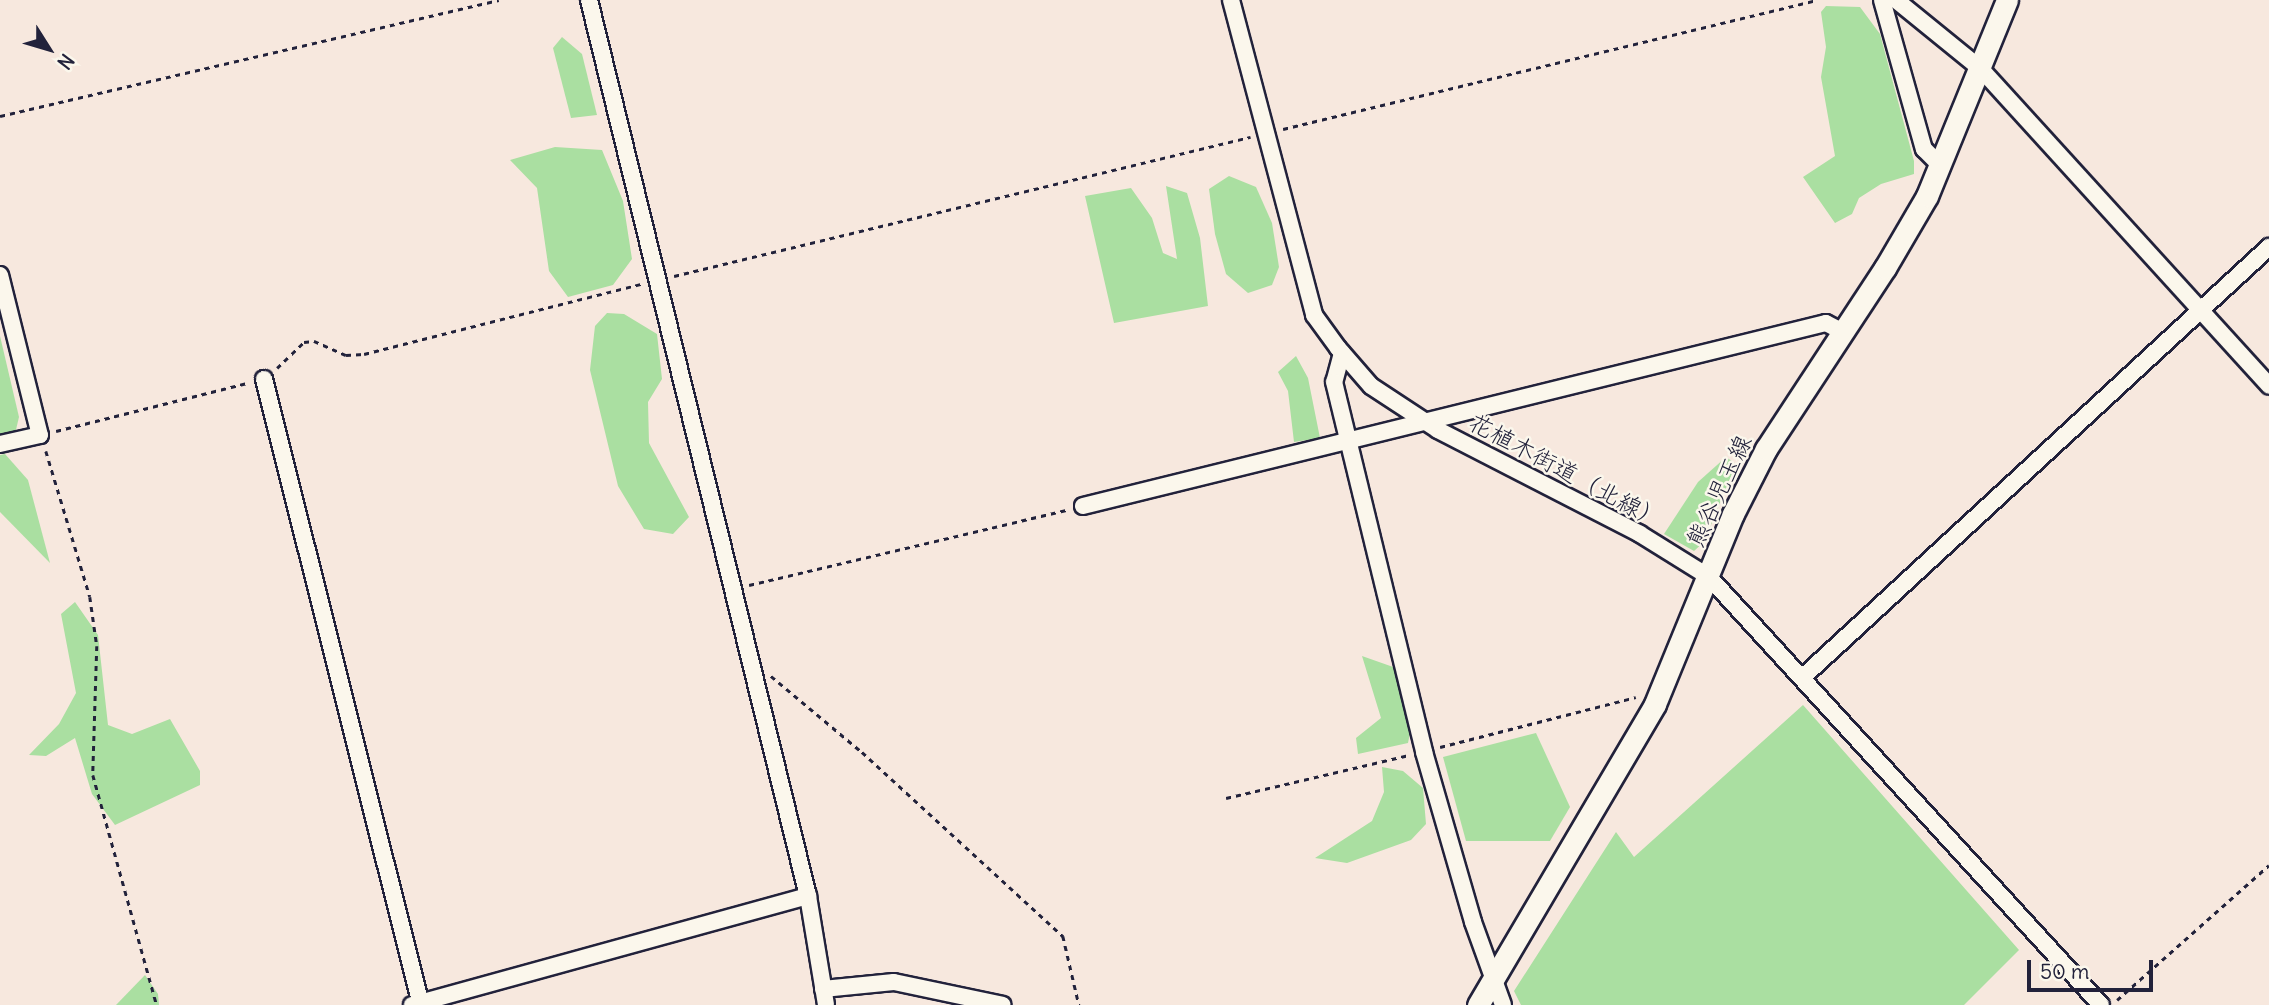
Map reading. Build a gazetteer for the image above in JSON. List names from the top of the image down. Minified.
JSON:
{"streets":{"main road":["熊谷児玉線"],"street":["花植木街道（北線）"]},"crossings":[["花植木街道（北線）","熊谷児玉線"]],"scale_bar":"50 m","north":"bottom right"}
